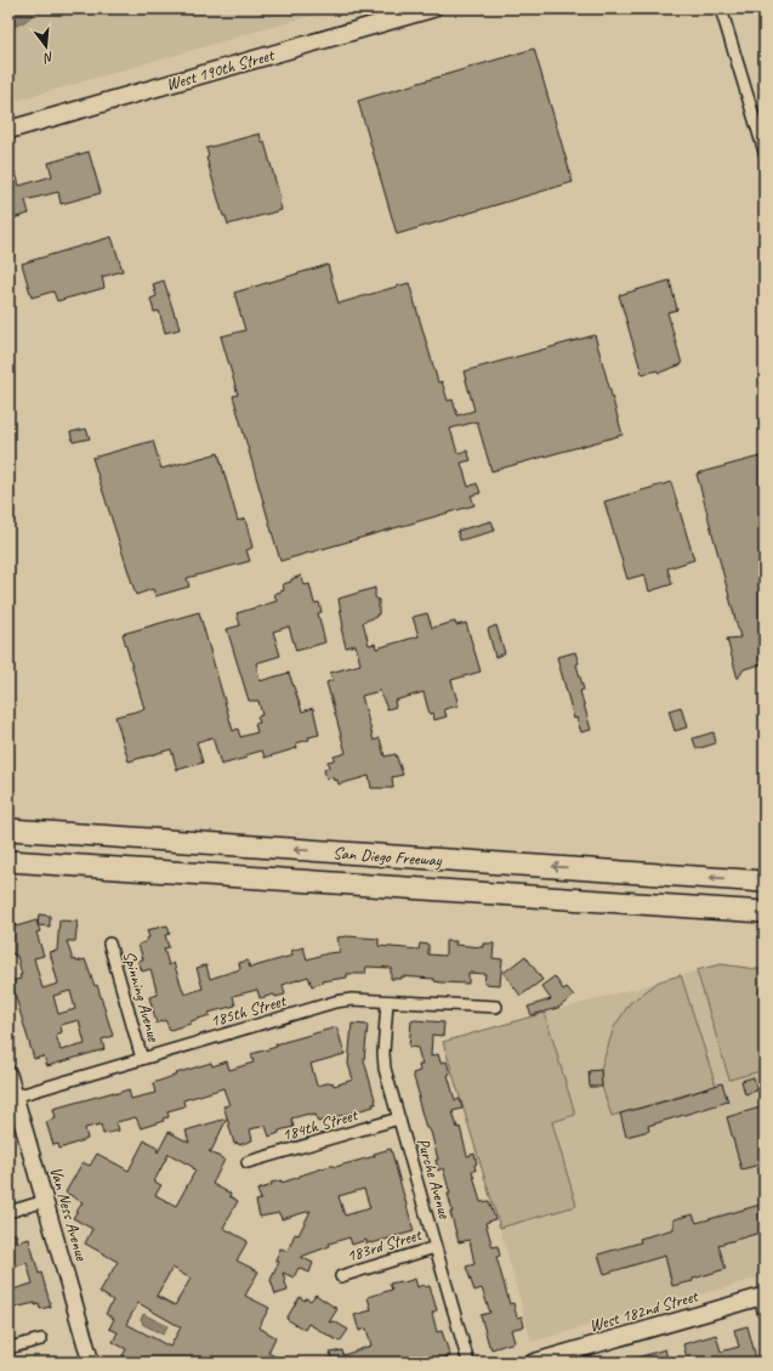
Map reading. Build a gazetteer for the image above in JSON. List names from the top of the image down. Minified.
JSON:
{"streets":{"highway":["San Diego Freeway"],"main road":["West 190th Street","Van Ness Avenue","West 182nd Street"],"street":["Spinning Avenue","185th Street","184th Street","Purche Avenue","183rd Street"]},"crossings":[["Spinning Avenue","185th Street"],["185th Street","Purche Avenue"],["185th Street","Van Ness Avenue"],["184th Street","Purche Avenue"],["Purche Avenue","183rd Street"]],"north":"bottom"}
